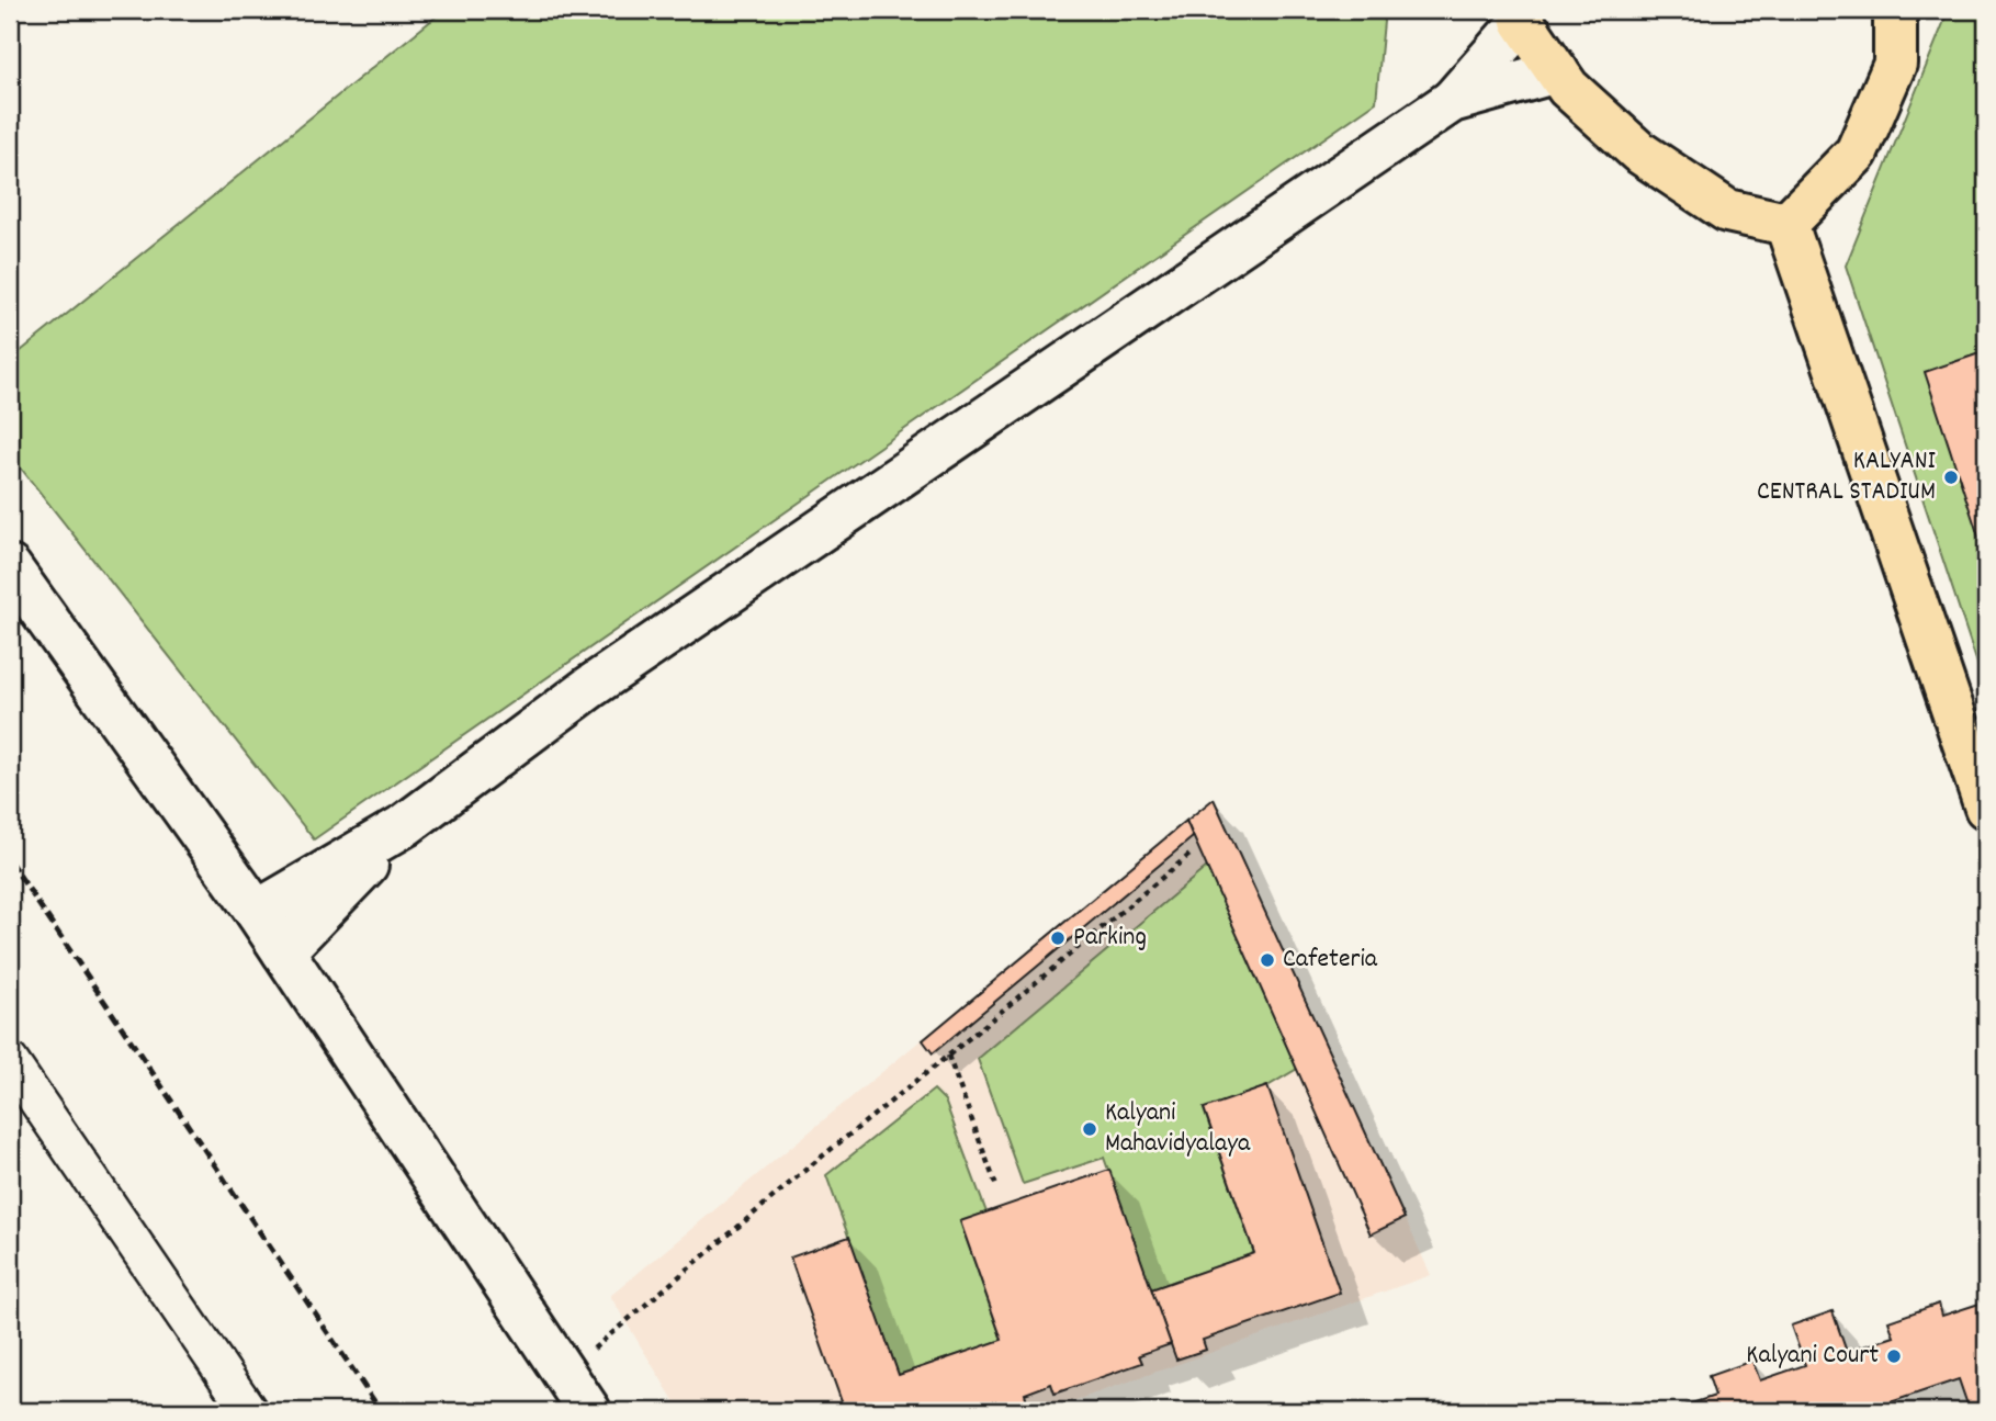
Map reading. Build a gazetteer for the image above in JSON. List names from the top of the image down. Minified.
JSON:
{"places":["KALYANI CENTRAL STADIUM","Parking","Cafeteria","Kalyani Mahavidyalaya","Kalyani Court"]}
